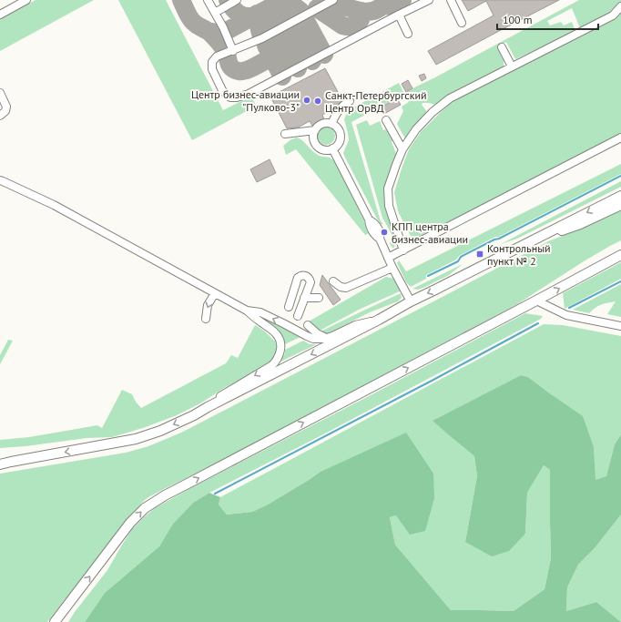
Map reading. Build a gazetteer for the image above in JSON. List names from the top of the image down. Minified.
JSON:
{"places":{"other":["Центр бизнес-авиации \"Пулково-3\"","Санкт-Петербургский Центр ОрВД","КПП центра бизнес-авиации"],"transit":["Контрольный пункт № 2"]},"scale_bar":"100 m"}
